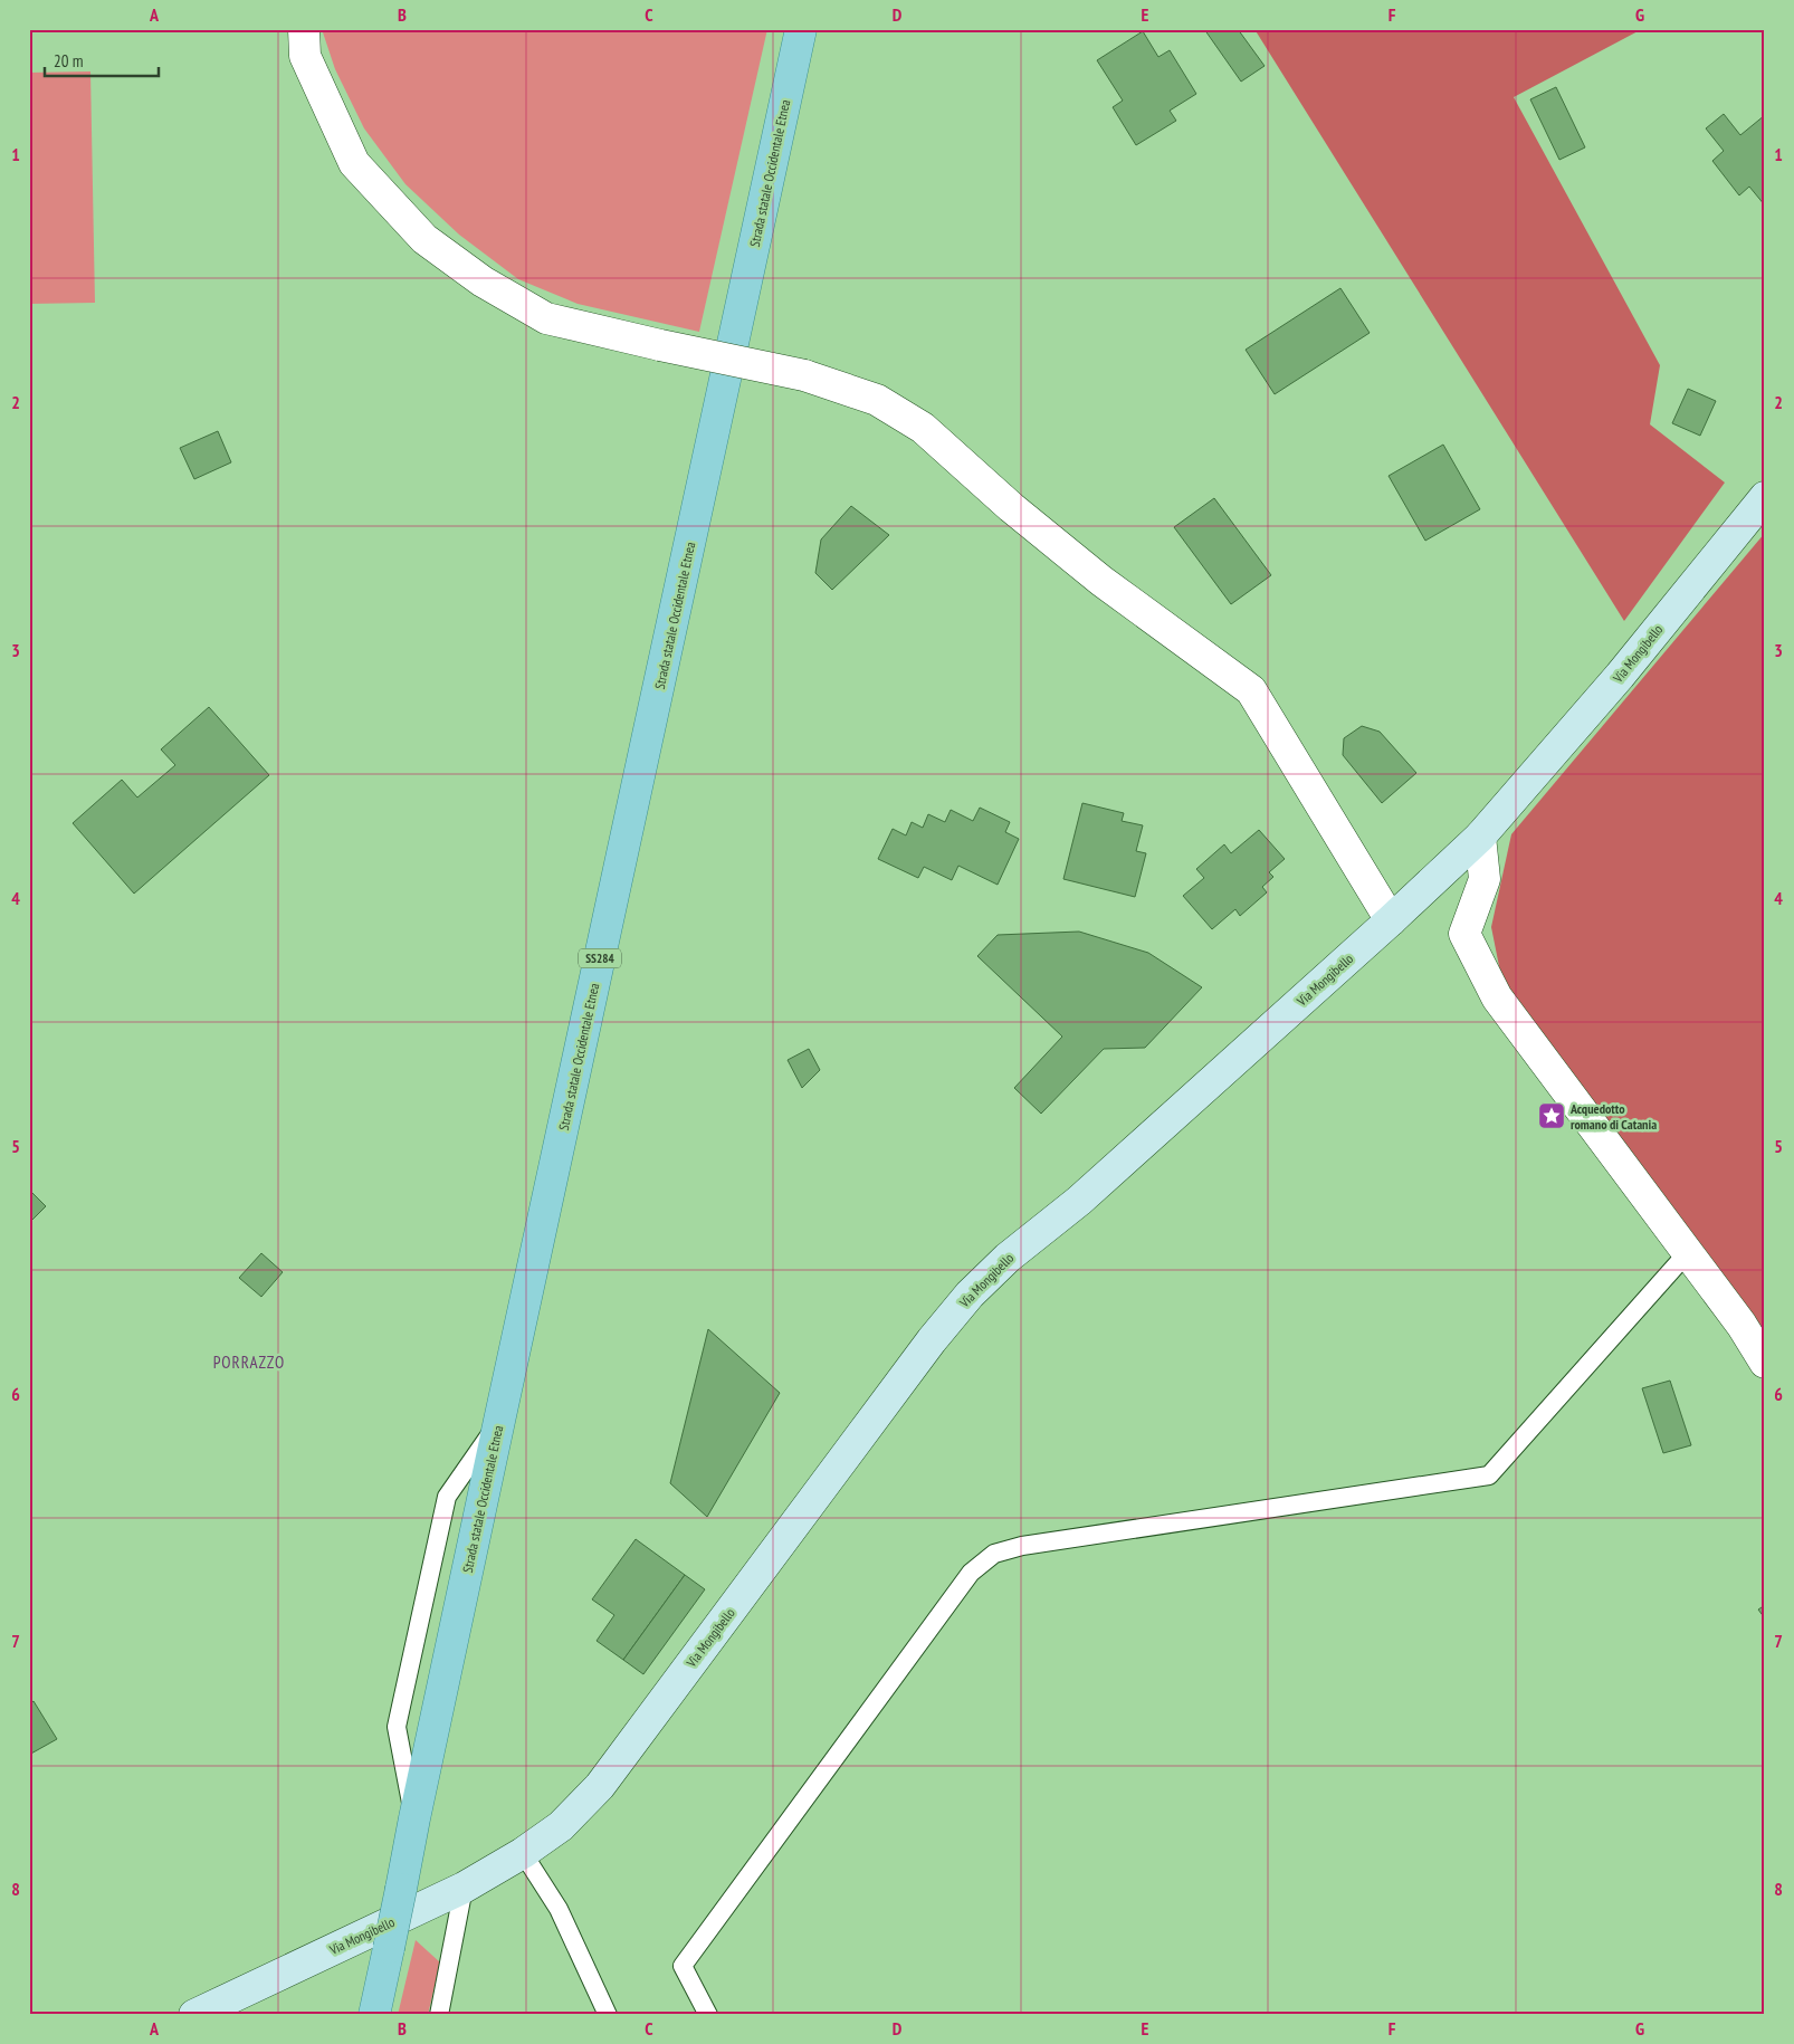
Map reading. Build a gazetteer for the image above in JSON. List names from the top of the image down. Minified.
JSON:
{"streets":{"main road":["Strada statale Occidentale Etnea","SS284"],"street":["Via Mongibello"]},"districts":["PORRAZZO"],"places":{"place":["Acquedotto romano di Catania"]},"scale_bar":"20 m","grid":{"columns":["A","B","C","D","E","F","G"],"rows":["1","2","3","4","5","6","7","8"]}}
